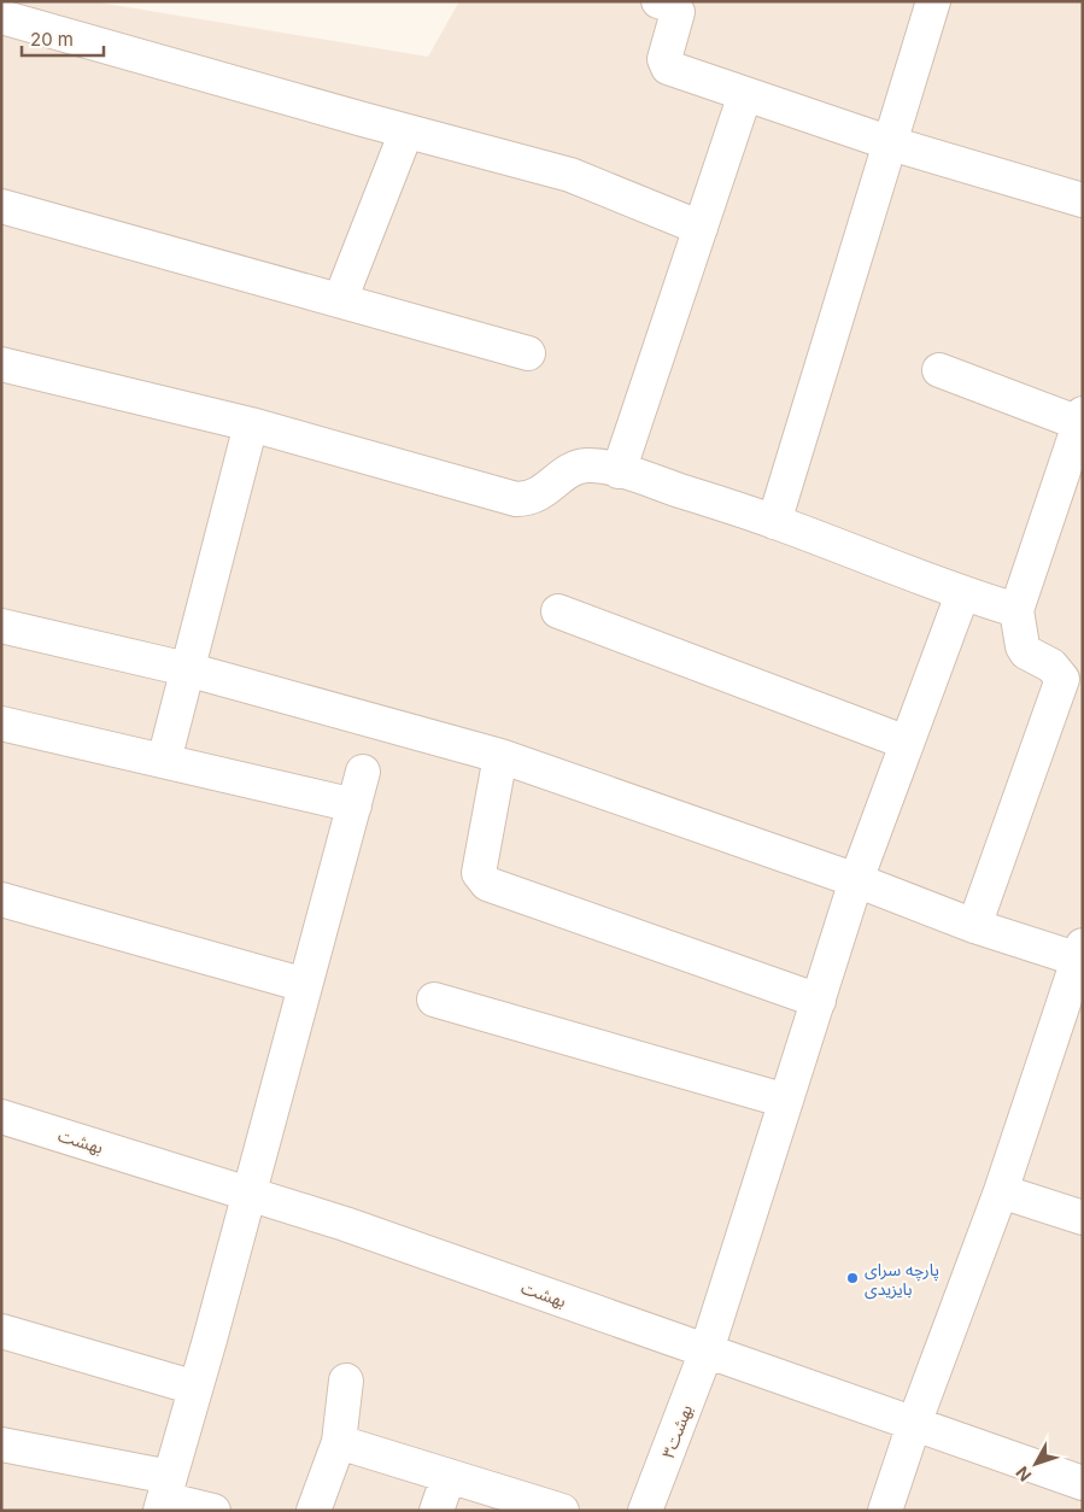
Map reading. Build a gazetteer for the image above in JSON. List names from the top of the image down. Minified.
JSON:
{"streets":{"street":["بهشت","بهشت۳"]},"crossings":[["بهشت","بهشت۳"]],"places":["پارچه سرای بایزیدی"],"scale_bar":"20 m","north":"bottom left"}
